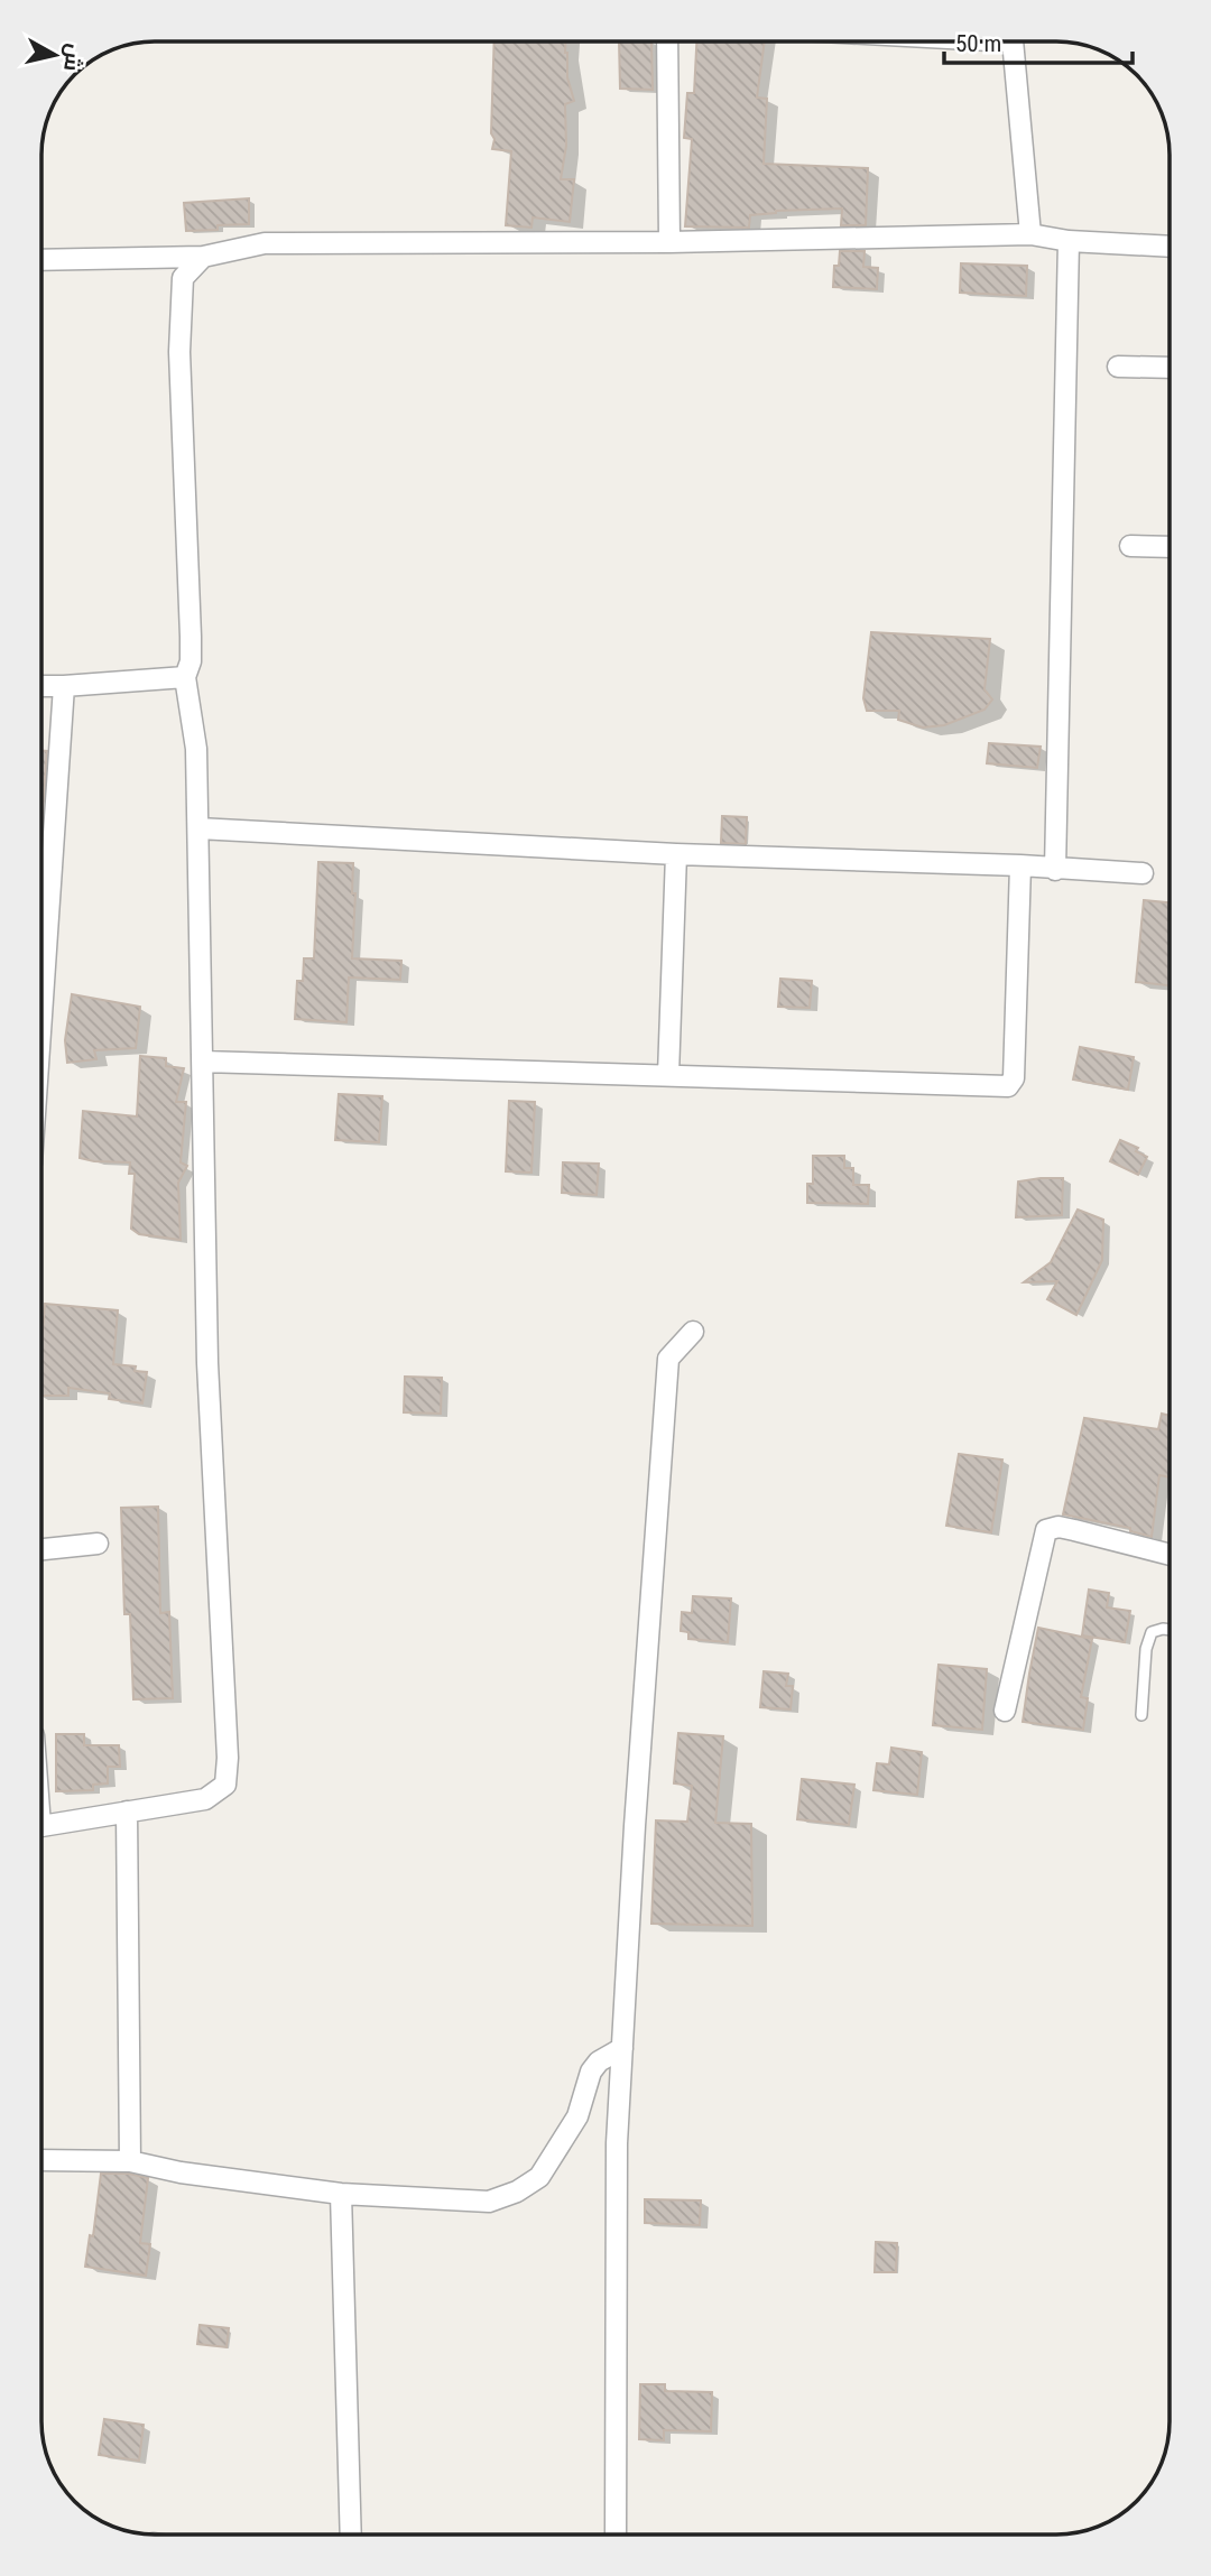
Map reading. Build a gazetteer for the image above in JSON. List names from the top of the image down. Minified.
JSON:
{"scale_bar":"50 m","north":"right"}
